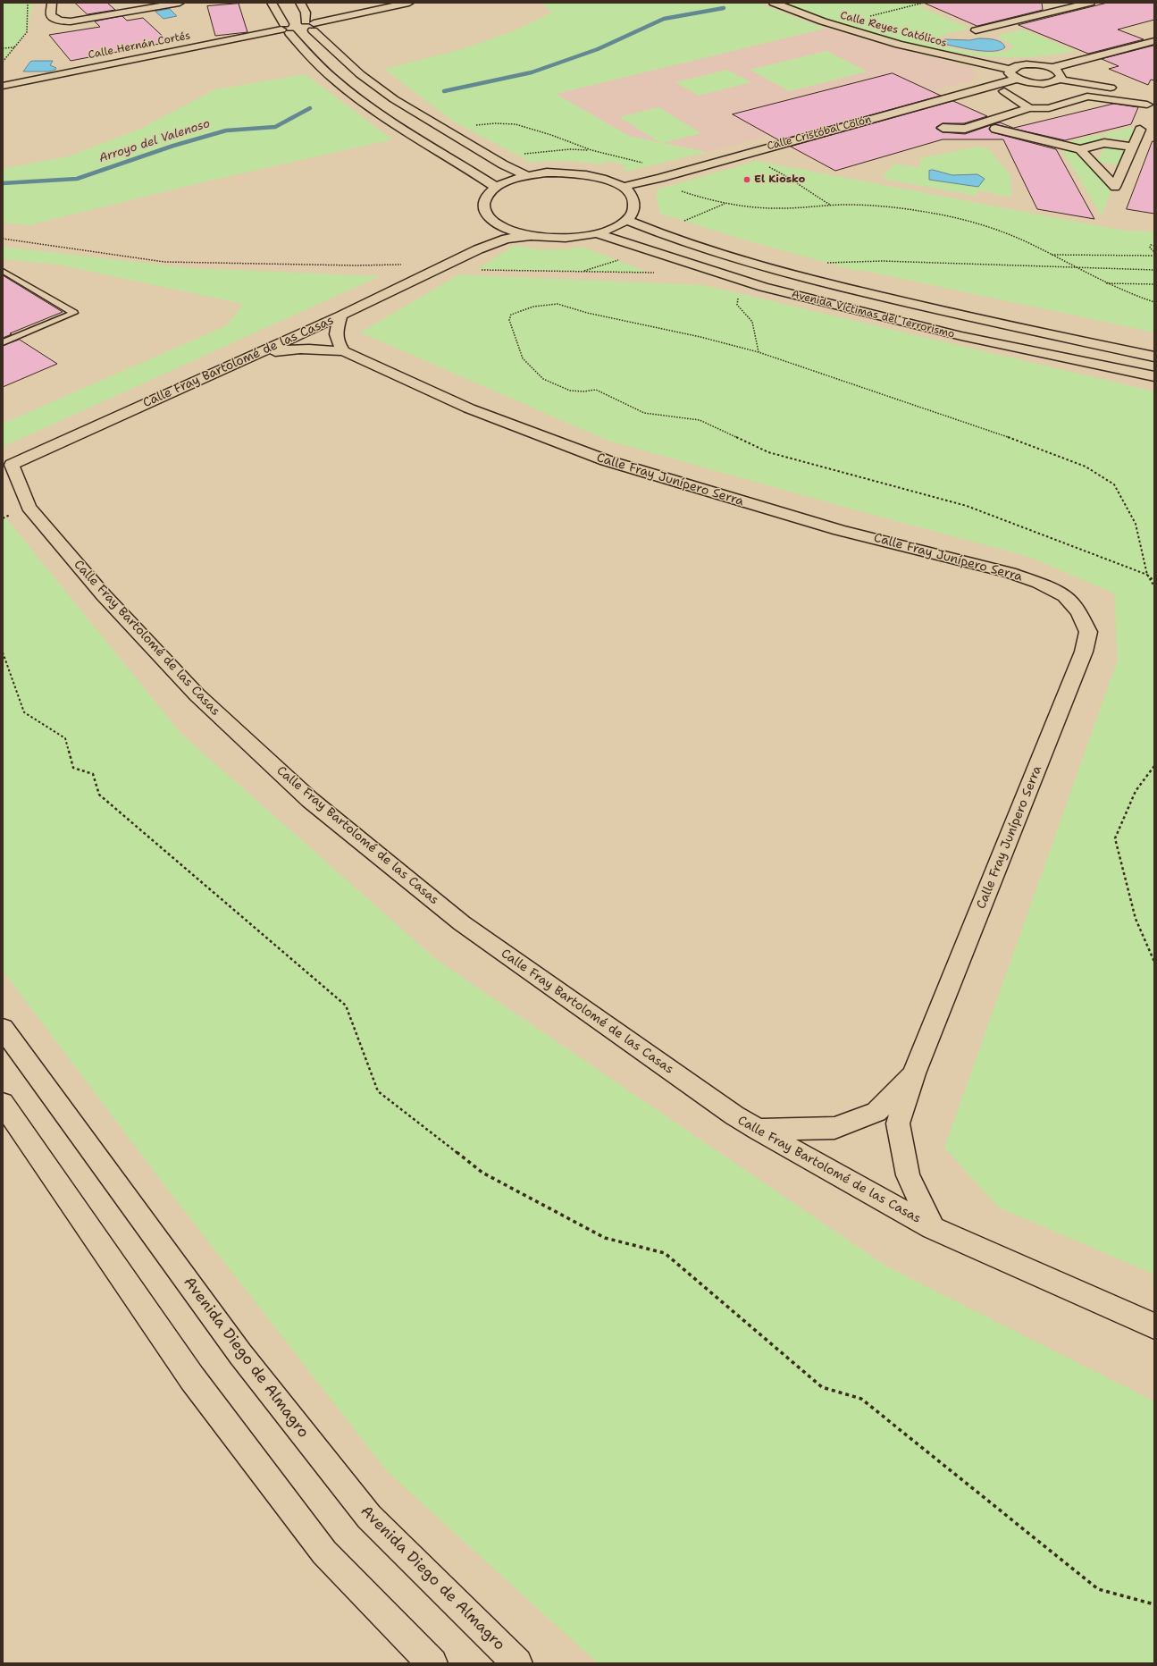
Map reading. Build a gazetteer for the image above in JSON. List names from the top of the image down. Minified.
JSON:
{"streets":{"street":["Calle Reyes Católicos","Calle Hernán Cortés","Calle Cristóbal Colón","Avenida Víctimas del Terrorismo","Calle Fray Bartolomé de las Casas","Calle Fray Junípero Serra","Avenida Diego de Almagro"]},"crossings":[["Calle Fray Bartolomé de las Casas","Calle Fray Junípero Serra"]],"water":["Arroyo del Valenoso"],"places":["El Kiosko"]}
